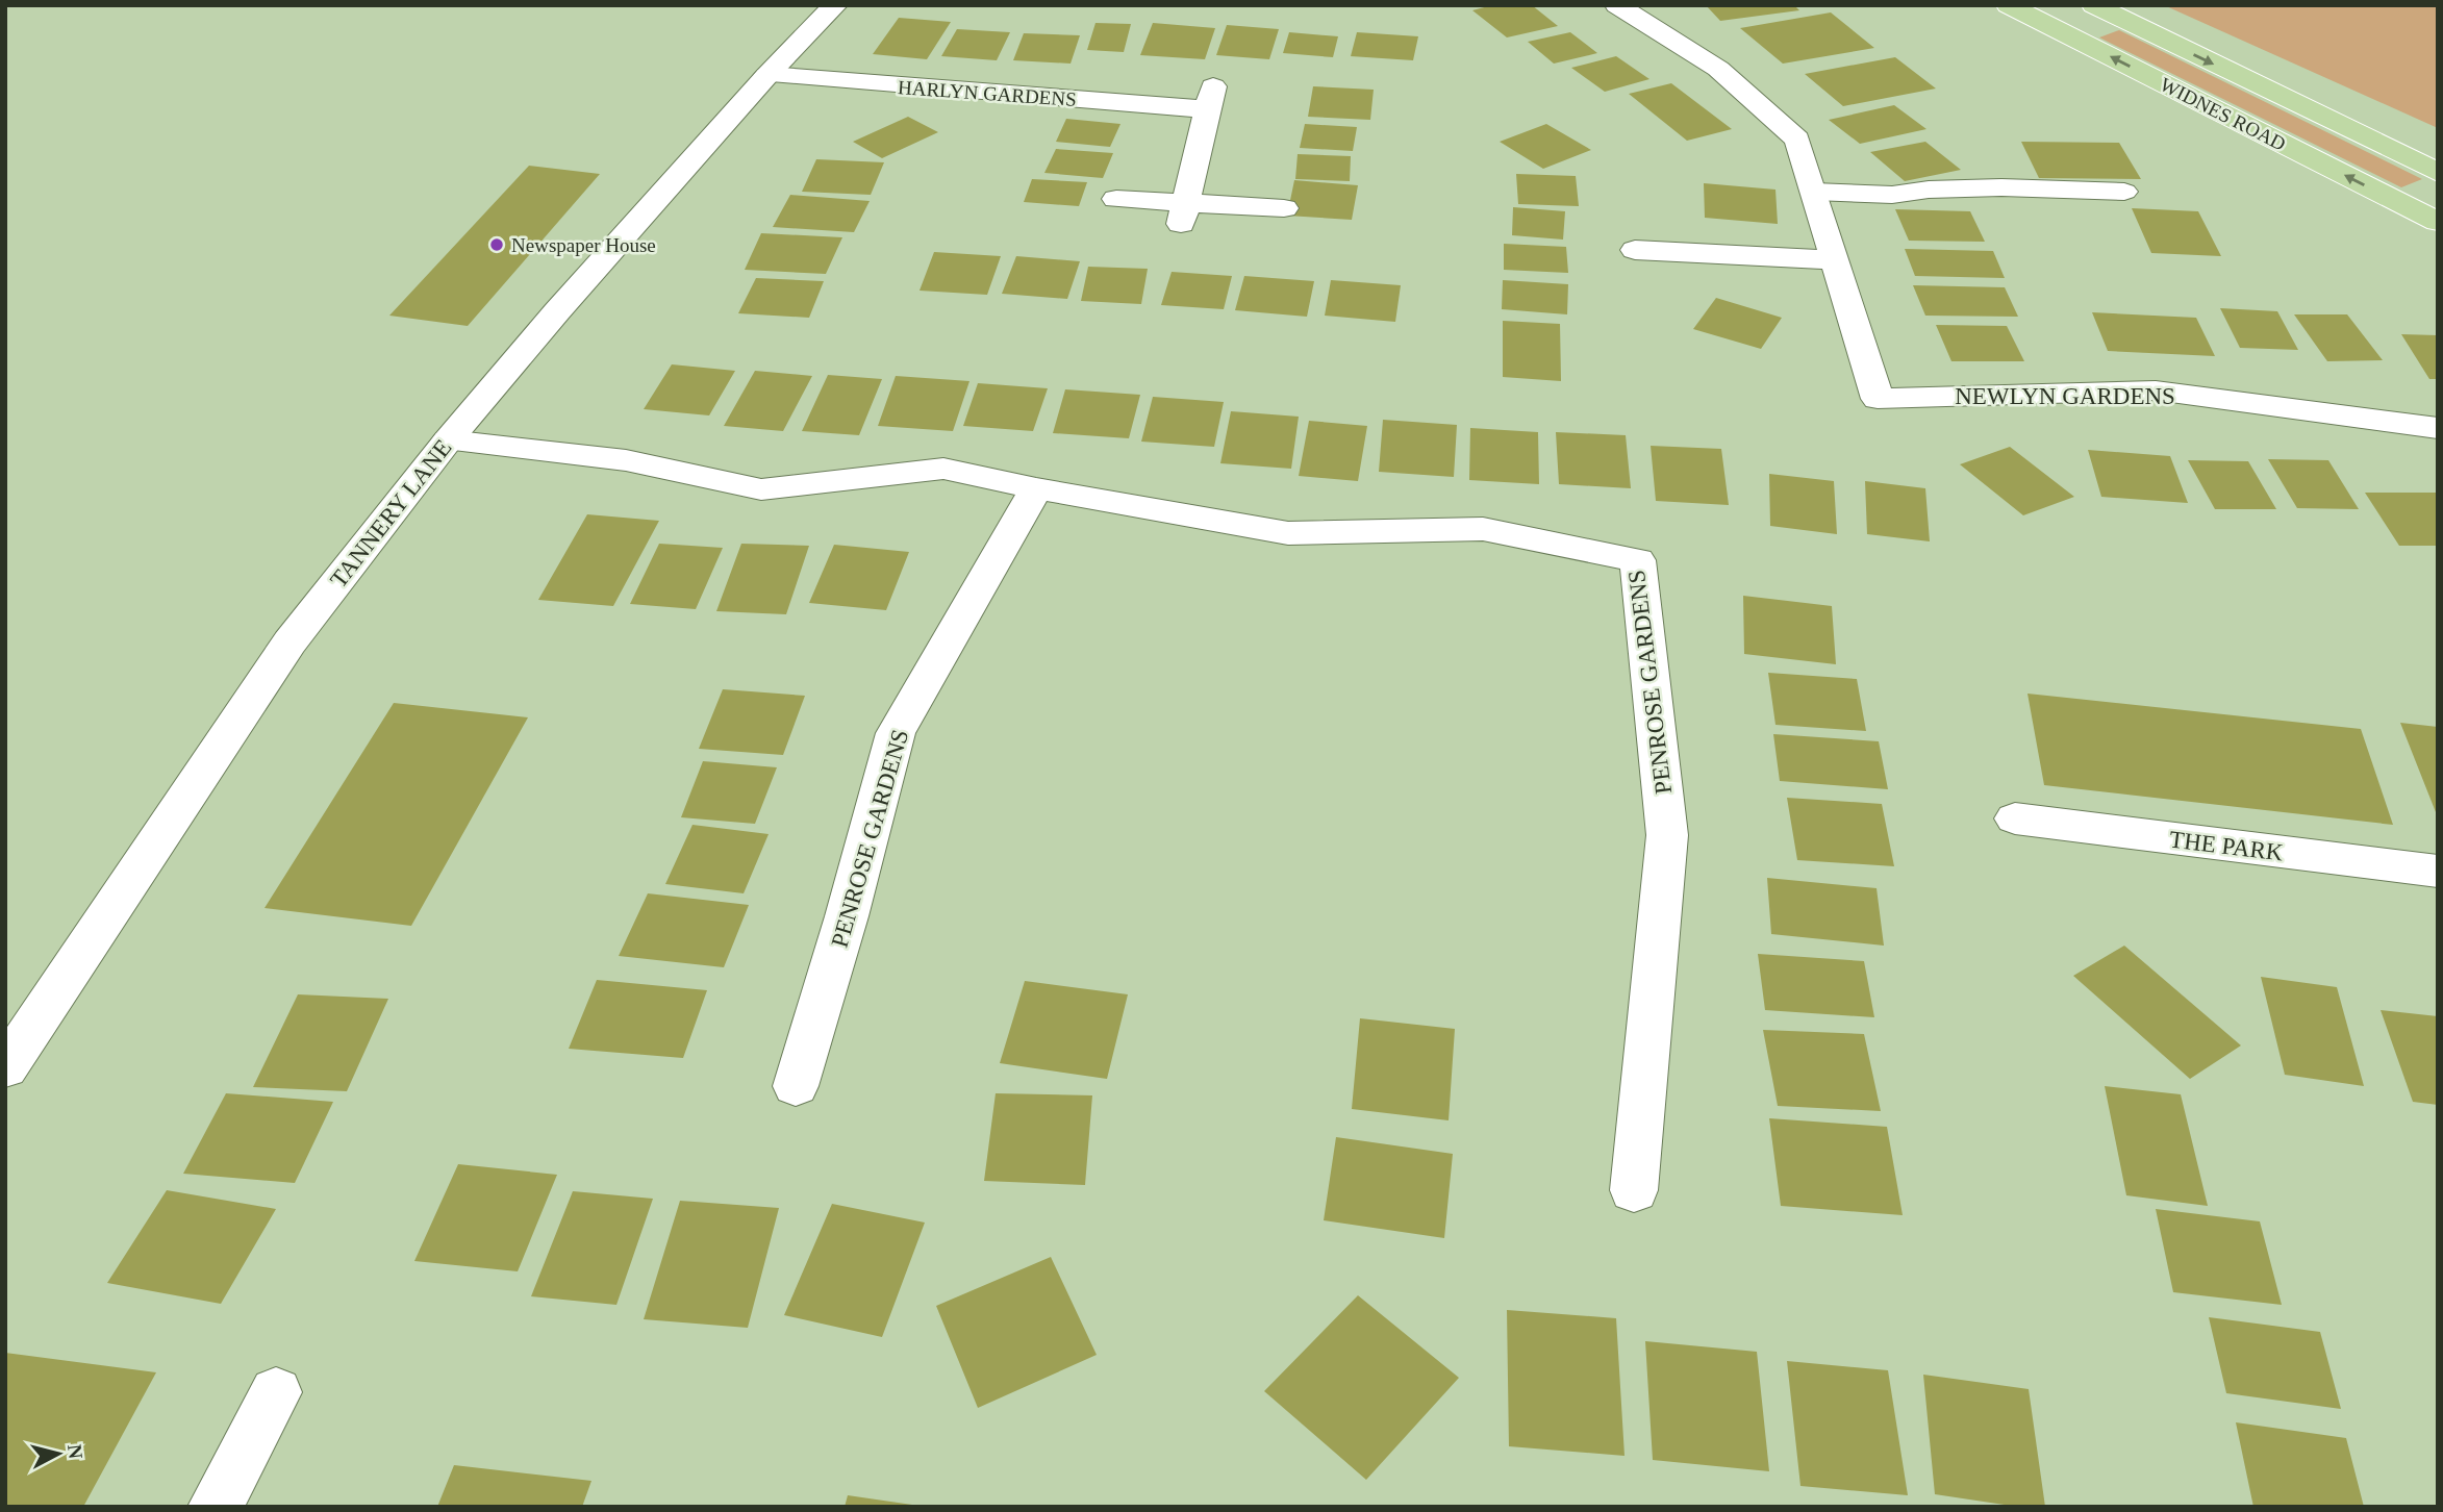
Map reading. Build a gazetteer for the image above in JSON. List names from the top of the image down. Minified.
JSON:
{"streets":{"main road":["WIDNES ROAD"],"street":["HARLYN GARDENS","NEWLYN GARDENS","TANNERY LANE","PENROSE GARDENS","THE PARK"]},"crossings":[["HARLYN GARDENS","TANNERY LANE"],["TANNERY LANE","PENROSE GARDENS"]],"places":["Newspaper House"],"north":"right"}
